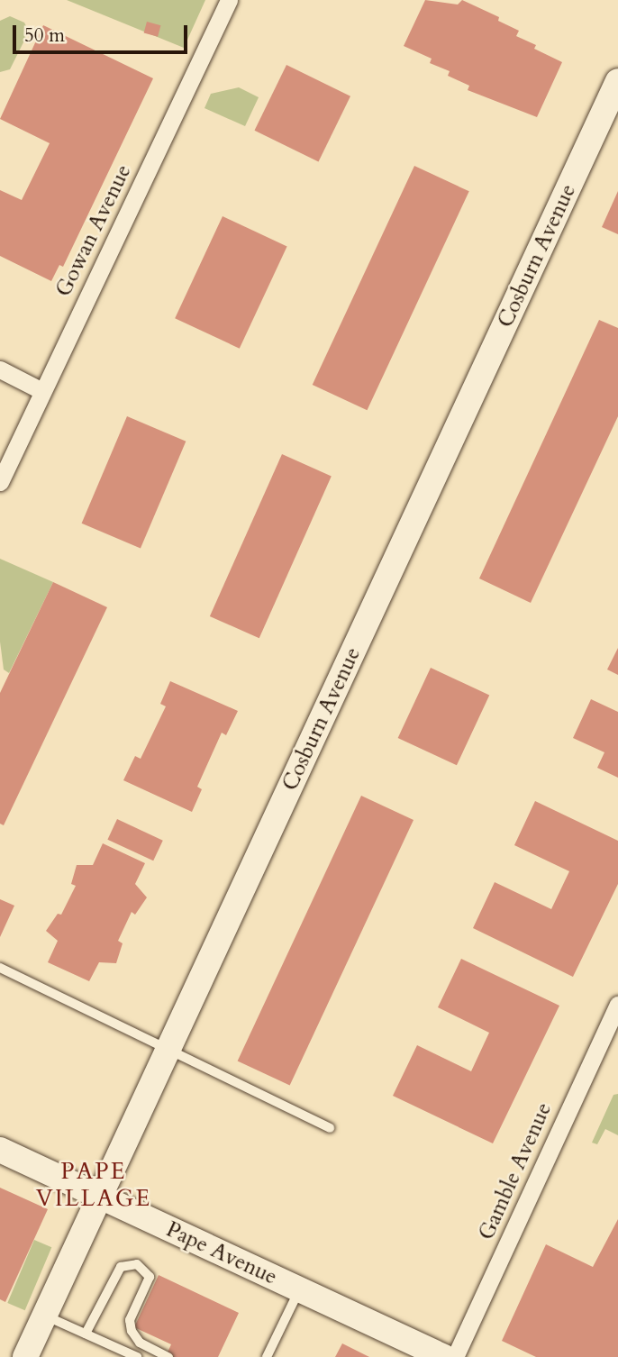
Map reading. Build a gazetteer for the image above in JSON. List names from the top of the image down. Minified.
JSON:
{"streets":{"street":["Gowan Avenue","Cosburn Avenue","Gamble Avenue","Pape Avenue"]},"crossings":[["Cosburn Avenue","Pape Avenue"]],"districts":["PAPE VILLAGE"],"scale_bar":"50 m"}
